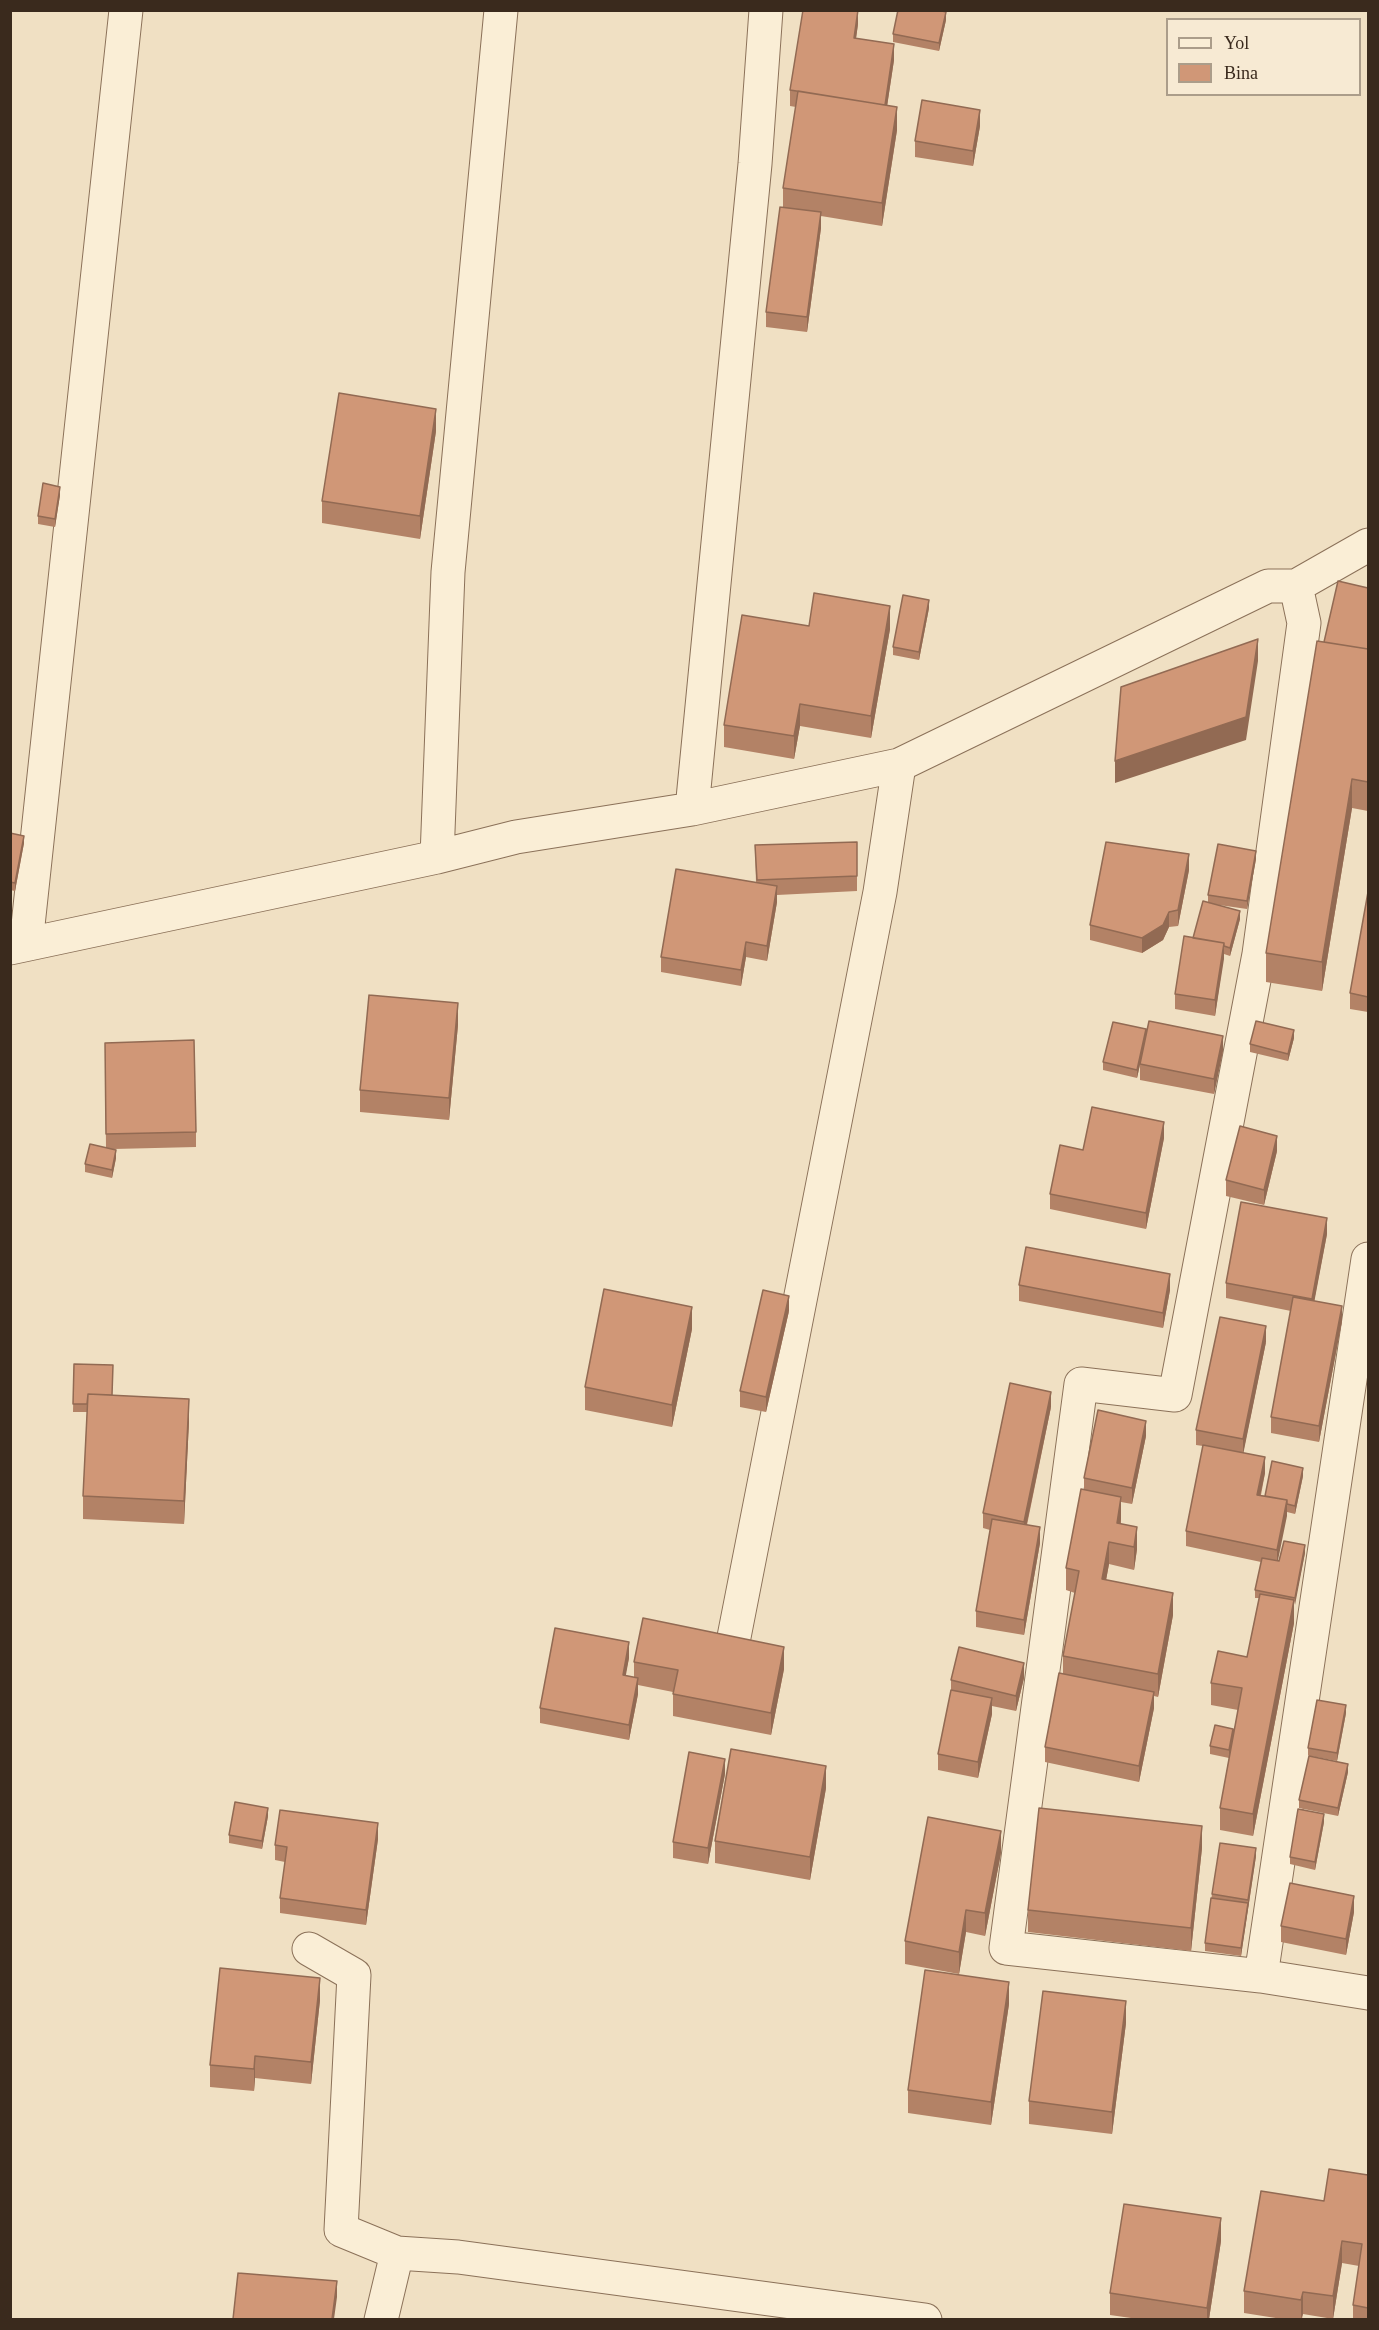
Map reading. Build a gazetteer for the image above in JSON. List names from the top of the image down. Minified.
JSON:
{"legend":["Yol","Bina"]}
